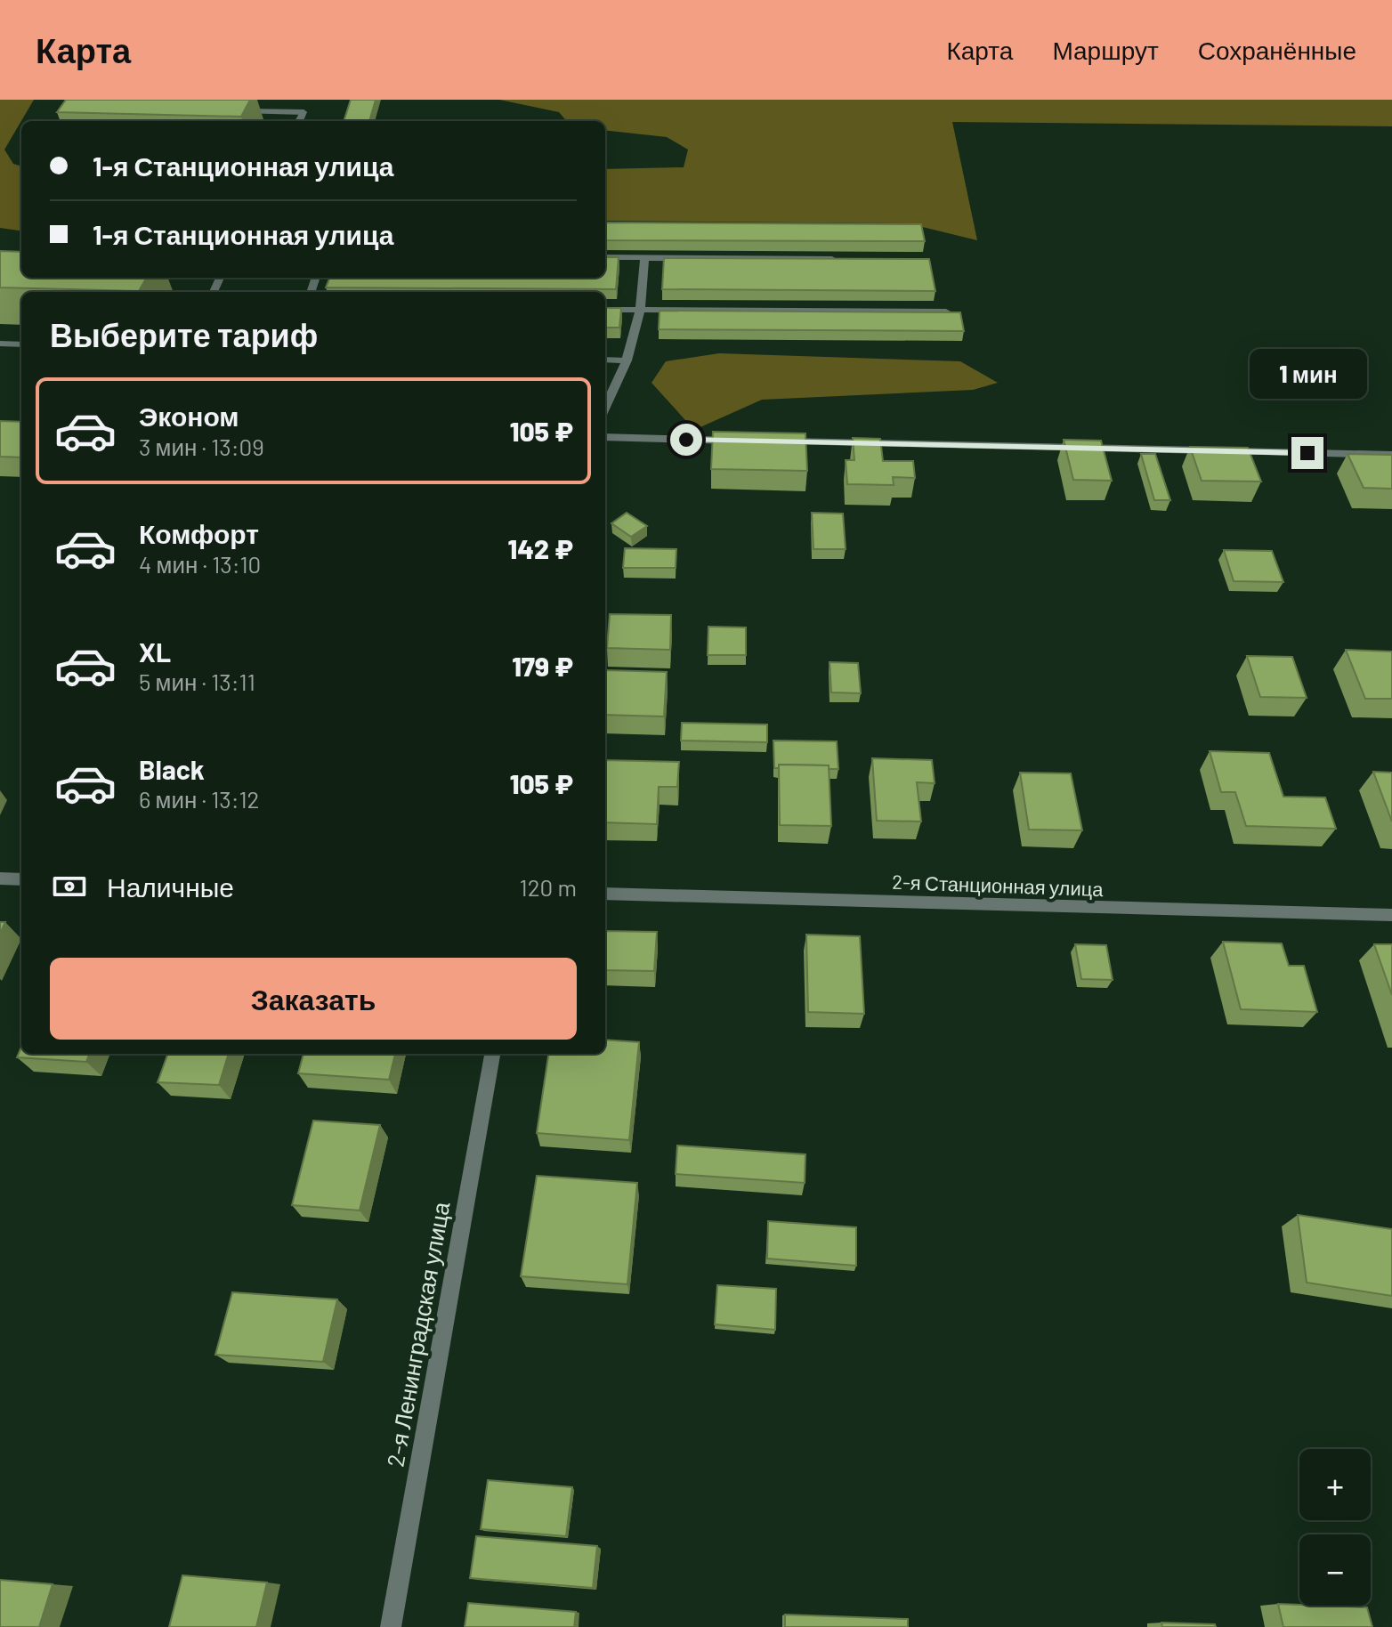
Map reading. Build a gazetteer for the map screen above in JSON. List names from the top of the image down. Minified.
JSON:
{"streets":{"street":["2-я Станционная улица","2-я Ленинградская улица"]},"page":{"header":"Карта","nav":["Карта","Маршрут","Сохранённые"],"banner":["1-я Станционная улица","1-я Станционная улица"],"heading":"Выберите тариф","bubble":"1 мин","list":[{"name":"Эконом","note":"3 мин · 13:09","value":"105 ₽"},{"name":"Комфорт","note":"4 мин · 13:10","value":"142 ₽"},{"name":"XL","note":"5 мин · 13:11","value":"179 ₽"},{"name":"Black","note":"6 мин · 13:12","value":"105 ₽"}],"pay":["Наличные","120 m"],"buttons":"Заказать","map_buttons":["+","−"]}}
